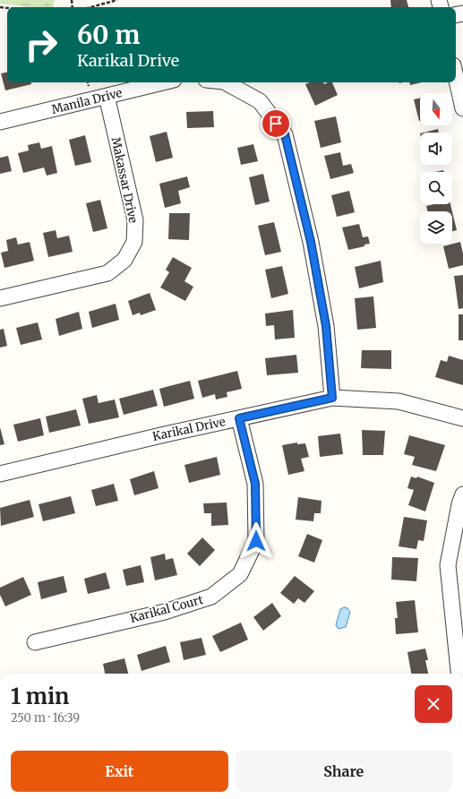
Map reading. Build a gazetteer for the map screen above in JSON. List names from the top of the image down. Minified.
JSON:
{"streets":{"street":["Manila Drive","Makassar Drive","Karikal Drive","Karikal Court"]},"crossings":[["Manila Drive","Makassar Drive"],["Karikal Drive","Karikal Court"]],"north":"bottom","page":{"turn":["60 m","Karikal Drive"],"heading":["1 min","250 m · 16:39"],"buttons":["Exit","Share"]}}
